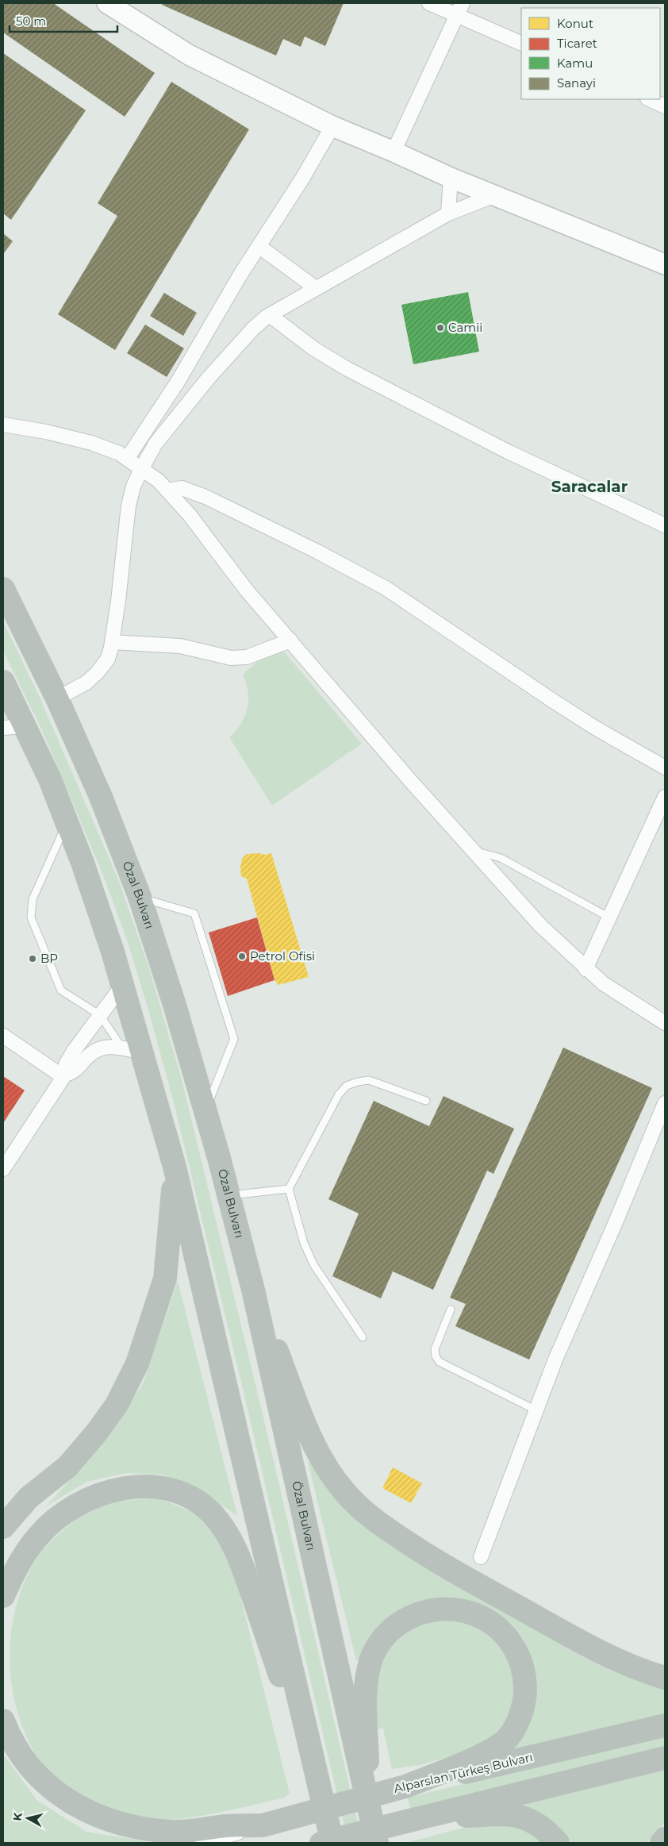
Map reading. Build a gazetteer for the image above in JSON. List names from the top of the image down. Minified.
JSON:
{"streets":{"highway":["Özal Bulvarı","Alparslan Türkeş Bulvarı"]},"districts":["Saracalar"],"places":["Camii","Petrol Ofisi","BP"],"legend":["Konut","Ticaret","Kamu","Sanayi"],"scale_bar":"50 m","north":"left"}
